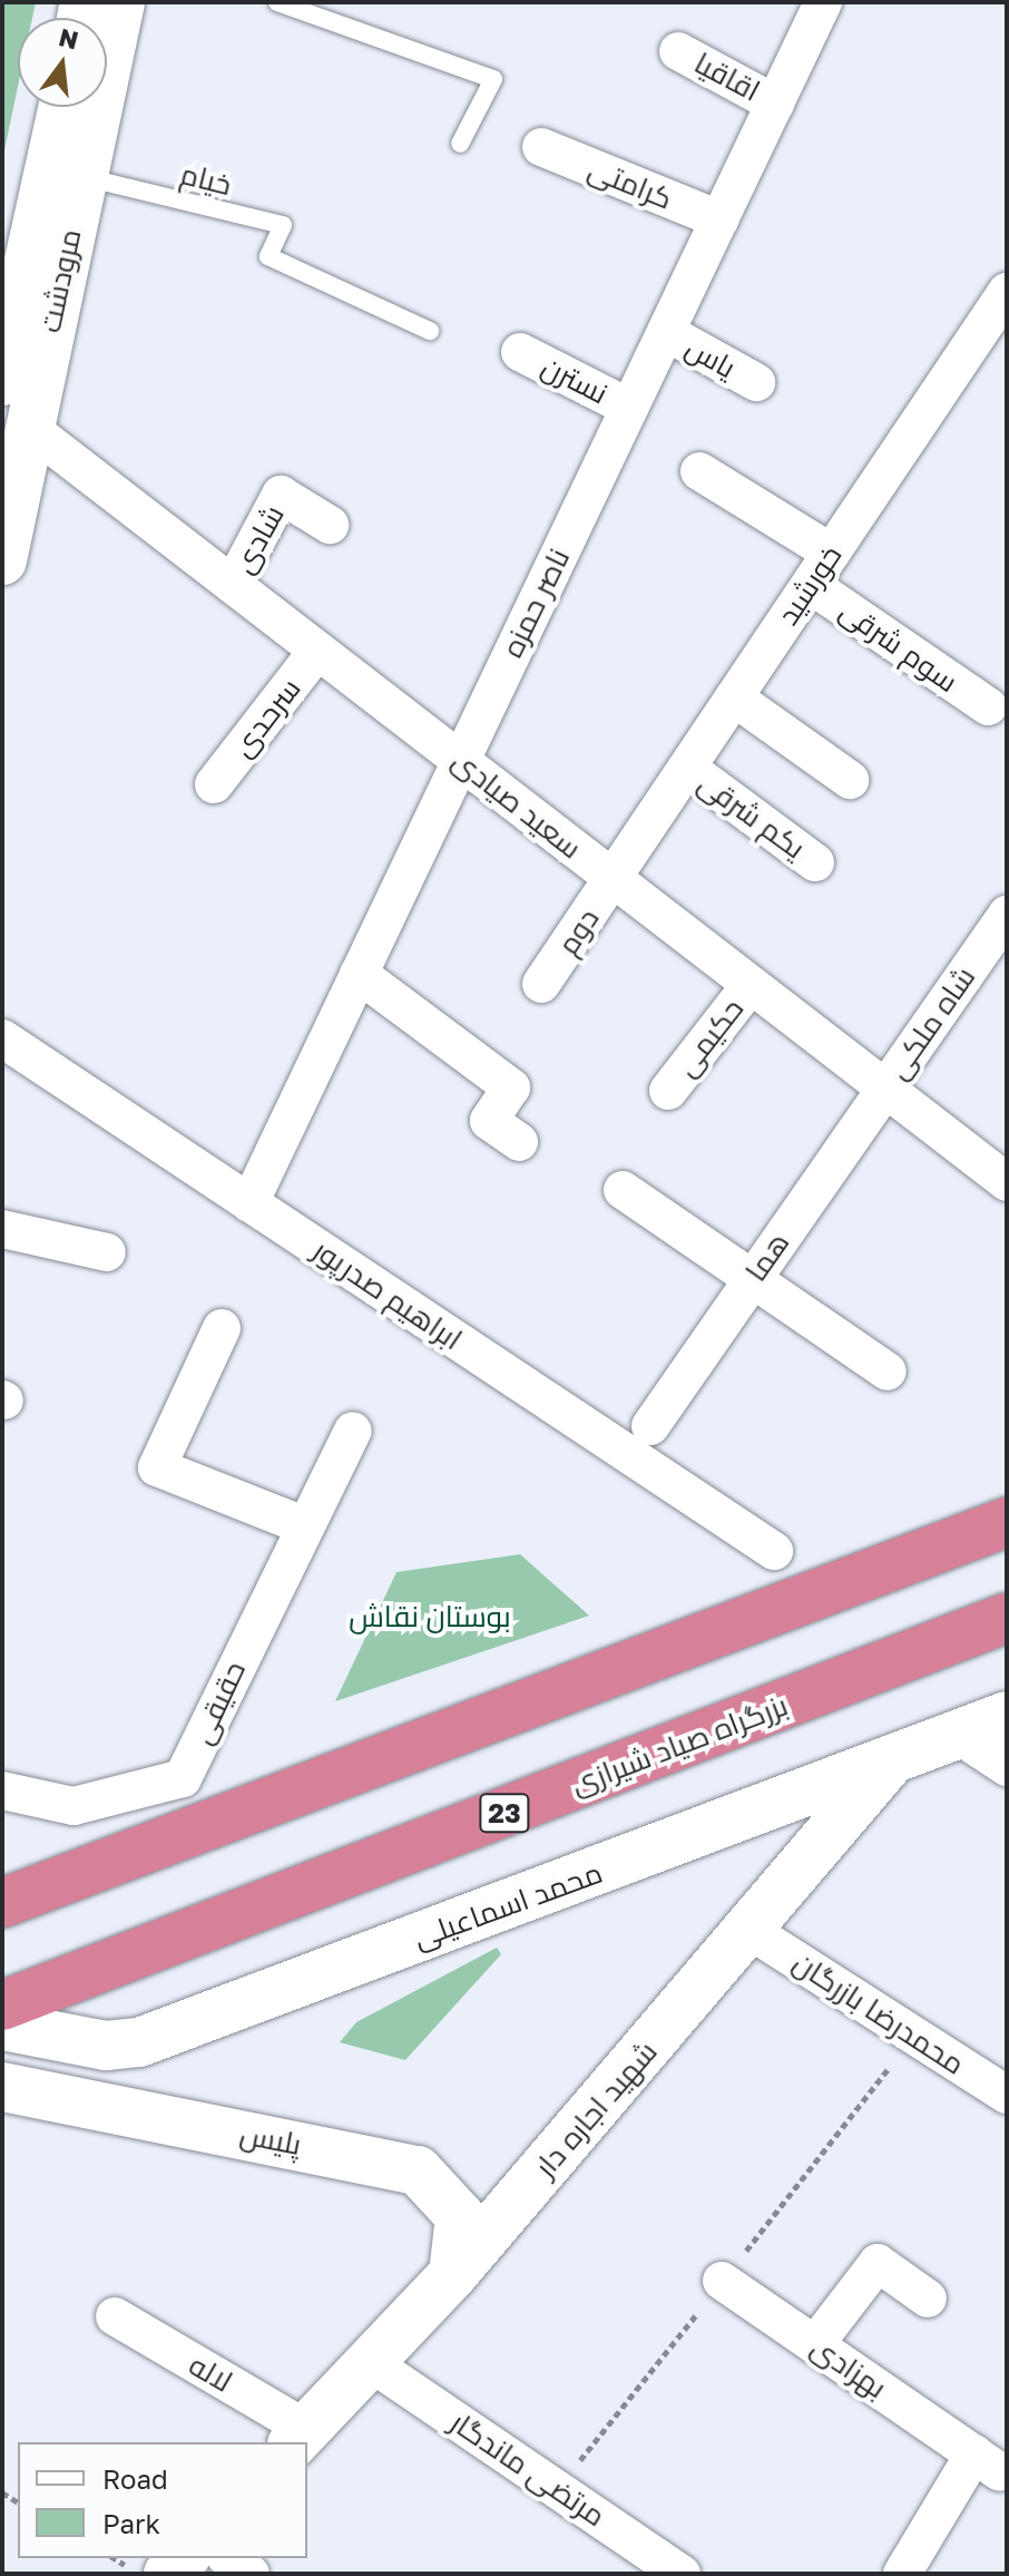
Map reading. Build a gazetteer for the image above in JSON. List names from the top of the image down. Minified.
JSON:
{"streets":{"highway":["بزرگراه صیاد شیرازی","23"],"main road":["مرودشت","محمد اسماعیلی","شهید اجاره دار","پلیس"],"street":["اقاقیا","کرامتی","یاس","نسترن","شادی","خورشید","ناصر حمزه","سوم شرقی","سرحدی","سعید صیادی","یکم شرقی","دوم","شاه ملکی","حکیمی","هما","ابراهیم صدرپور","حقیقی","محمدرضا بازرگان","بهزادی","لاله","مرتضی ماندگار"],"lane":["خیام"]},"crossings":[["اقاقیا","ناصر حمزه"],["خیام","مرودشت"],["کرامتی","ناصر حمزه"],["مرودشت","سعید صیادی"],["یاس","ناصر حمزه"],["نسترن","ناصر حمزه"],["شادی","سعید صیادی"],["خورشید","سوم شرقی"],["خورشید","سعید صیادی"],["خورشید","یکم شرقی"],["خورشید","دوم"],["ناصر حمزه","سعید صیادی"],["ناصر حمزه","ابراهیم صدرپور"],["سرحدی","سعید صیادی"],["سعید صیادی","دوم"],["سعید صیادی","شاه ملکی"],["سعید صیادی","حکیمی"],["سعید صیادی","هما"],["شاه ملکی","هما"],["محمد اسماعیلی","شهید اجاره دار"],["محمدرضا بازرگان","شهید اجاره دار"],["شهید اجاره دار","پلیس"],["شهید اجاره دار","لاله"],["شهید اجاره دار","مرتضی ماندگار"]],"parks":["بوستان نقاش"],"legend":["Road","Park"],"north":"top"}
